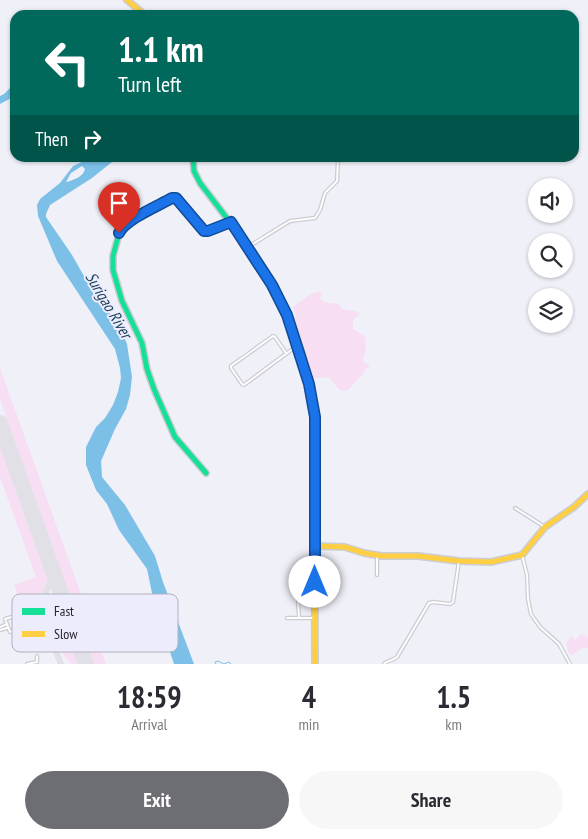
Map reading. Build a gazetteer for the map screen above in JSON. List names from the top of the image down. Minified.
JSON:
{"water":["Surigao River"],"legend":["Fast","Slow"],"page":{"turn":["1.1 km","Turn left"],"then":"Then","eta":["18:59","Arrival","4","min","1.5","km"],"buttons":["Exit","Share"]}}
